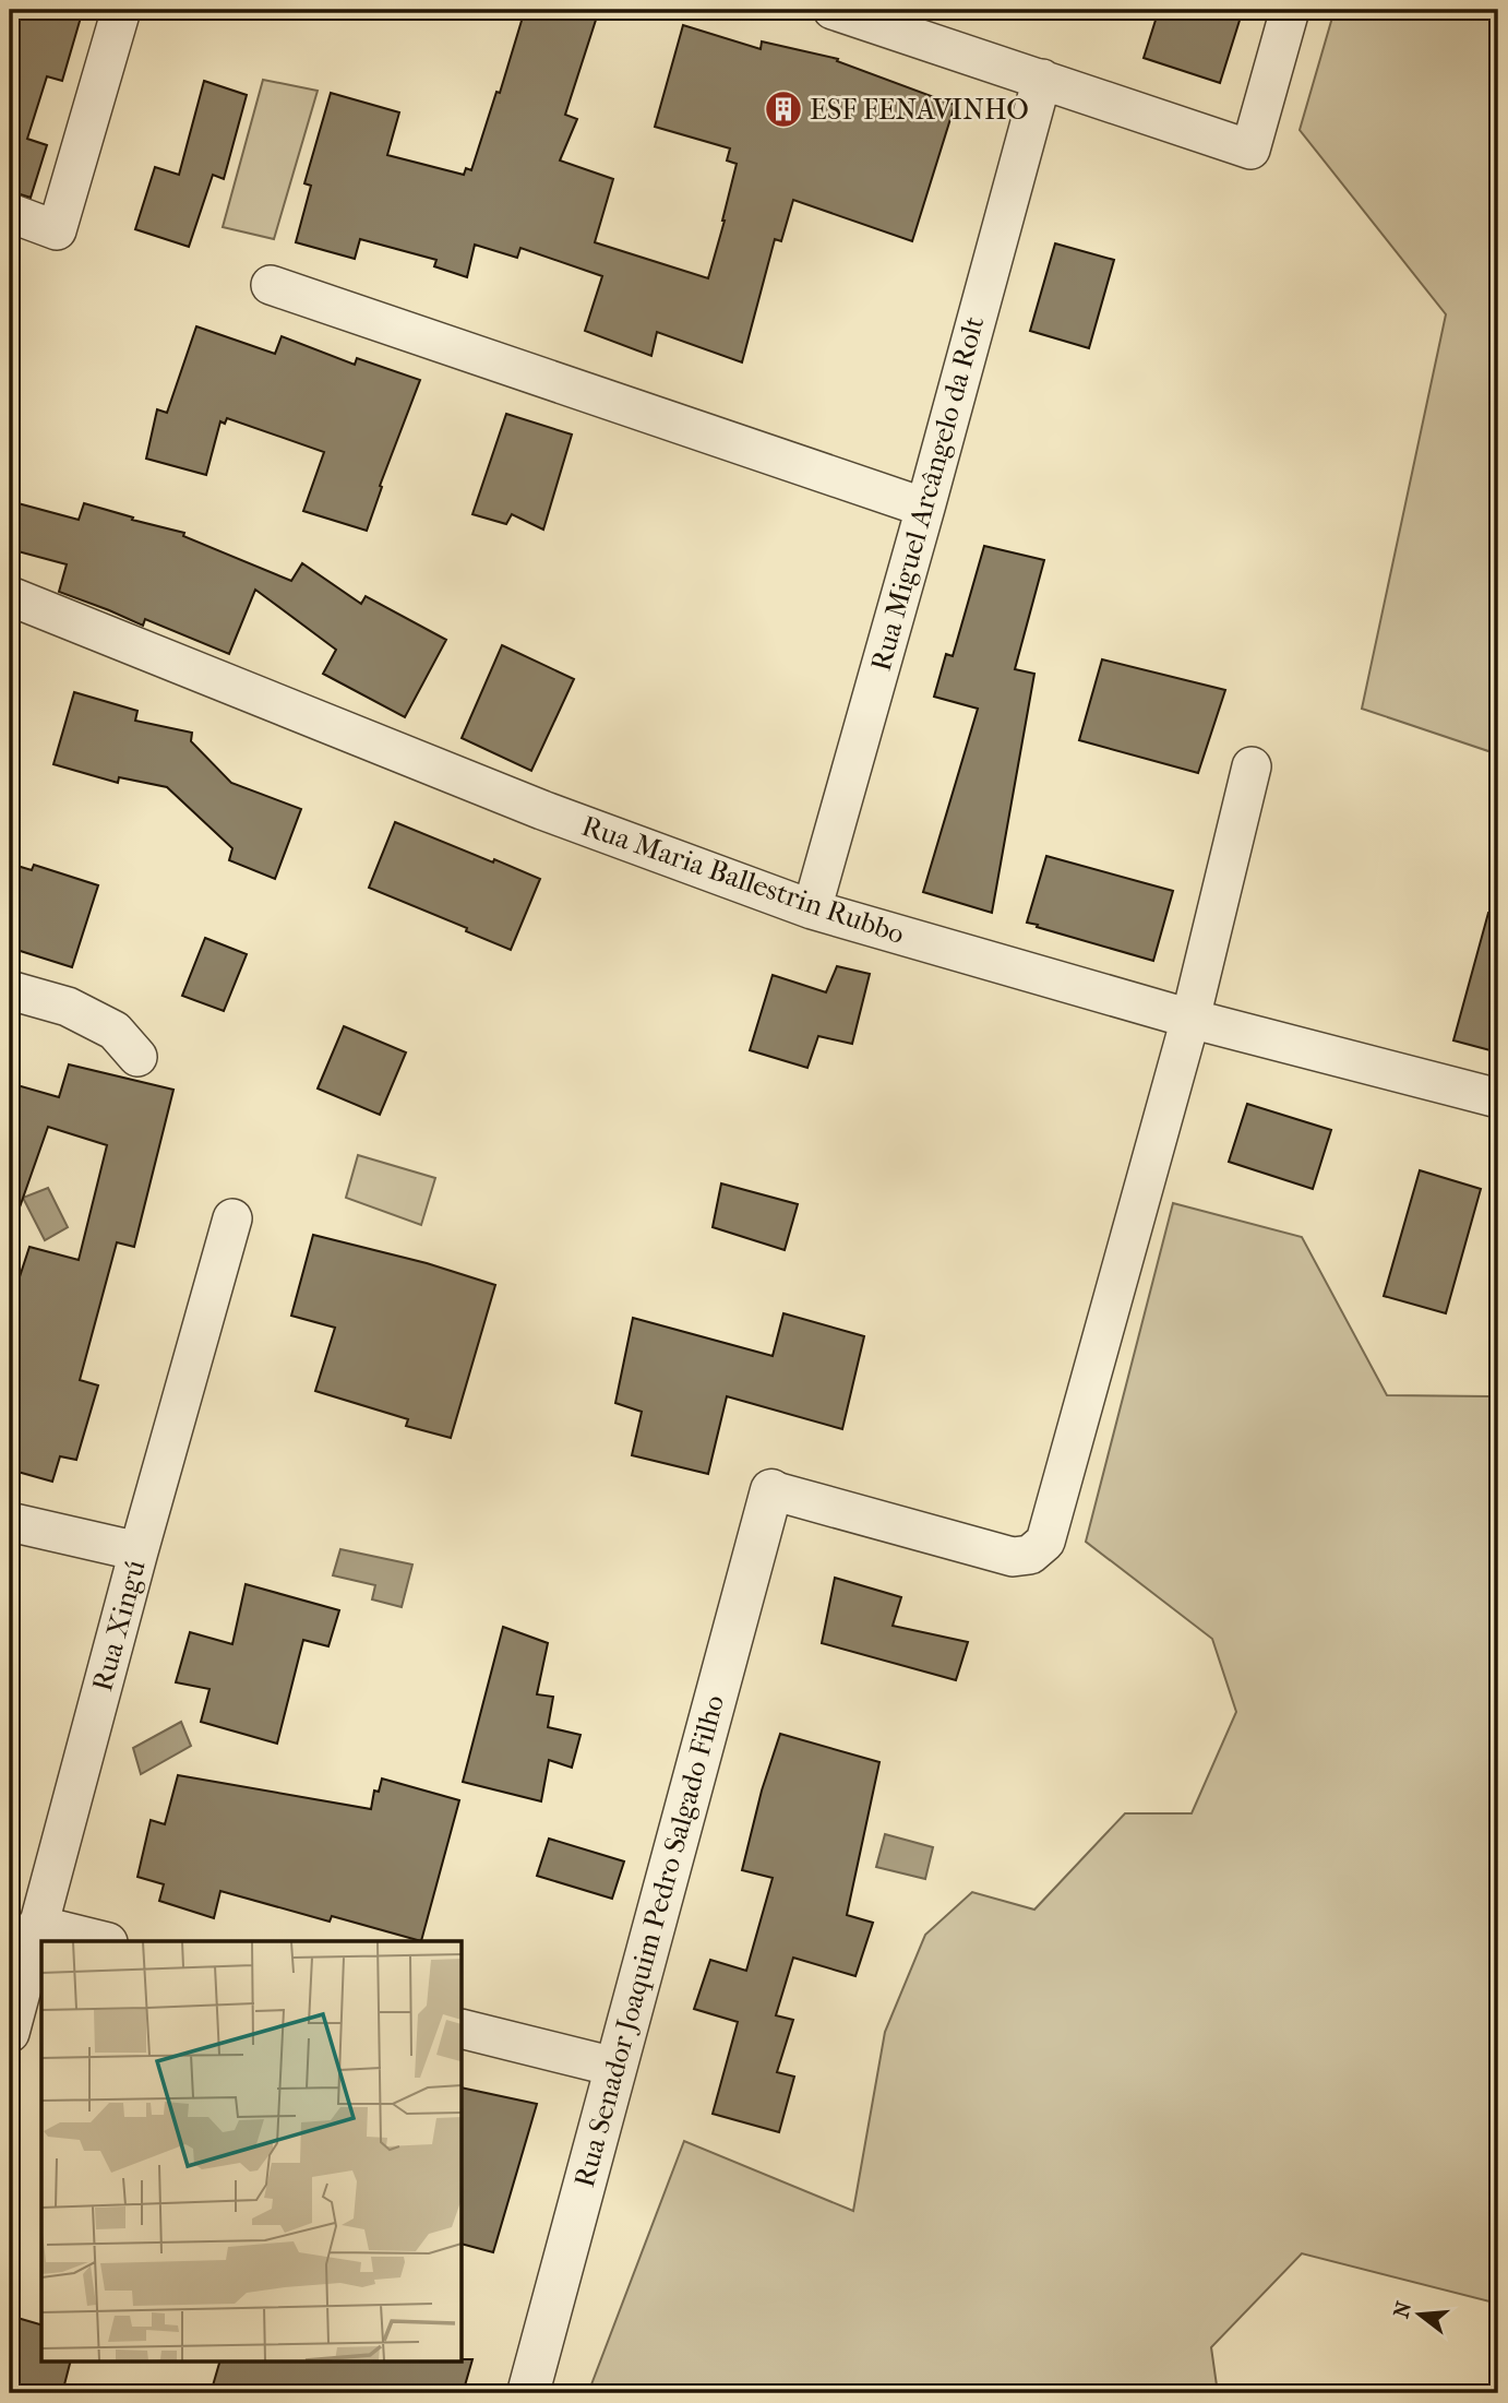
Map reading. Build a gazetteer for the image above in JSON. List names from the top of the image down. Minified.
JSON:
{"streets":{"street":["Rua Miguel Arcângelo da Rolt","Rua Maria Ballestrin Rubbo","Rua Xingú","Rua Senador Joaquim Pedro Salgado Filho"]},"crossings":[["Rua Miguel Arcângelo da Rolt","Rua Maria Ballestrin Rubbo"]],"places":{"building":["ESF FENAVINHO"]},"north":"left"}
